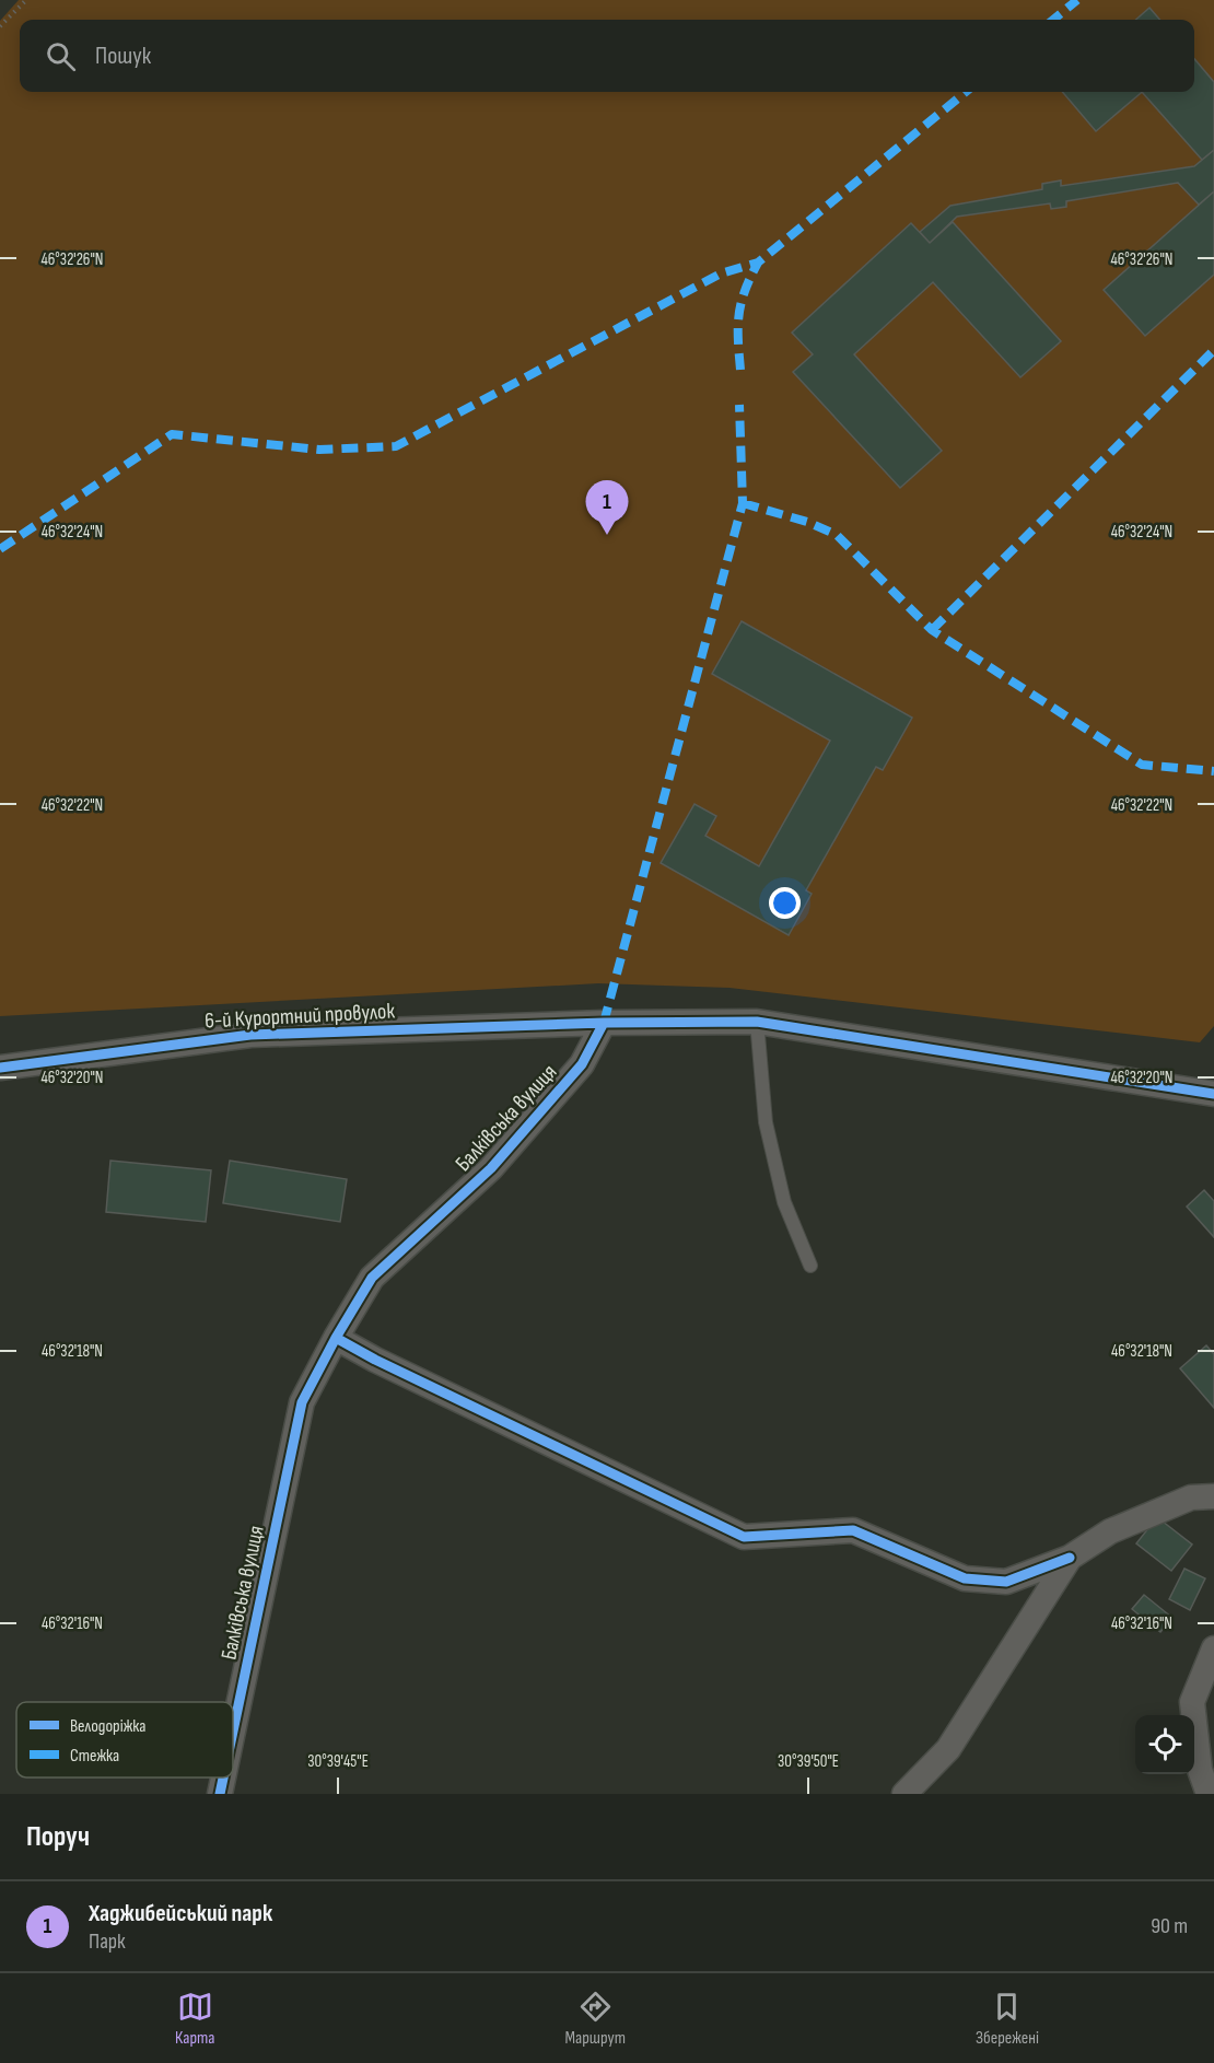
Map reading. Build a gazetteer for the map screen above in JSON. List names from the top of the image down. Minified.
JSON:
{"streets":{"street":["6-й Курортний провулок","Балківська вулиця"]},"crossings":[["6-й Курортний провулок","Балківська вулиця"]],"legend":["Велодоріжка","Стежка"],"page":{"search":"Пошук","pins":"1","heading":"Поруч","list":[{"mark":"1","name":"Хаджибейський парк","note":"Парк","value":"90 m"}],"nav":["Карта","Маршрут","Збережені"]},"coordinates":["46°32'26\"N","46°32'24\"N","46°32'22\"N","46°32'20\"N","46°32'18\"N","46°32'16\"N","30°39'45\"E","30°39'50\"E"]}
